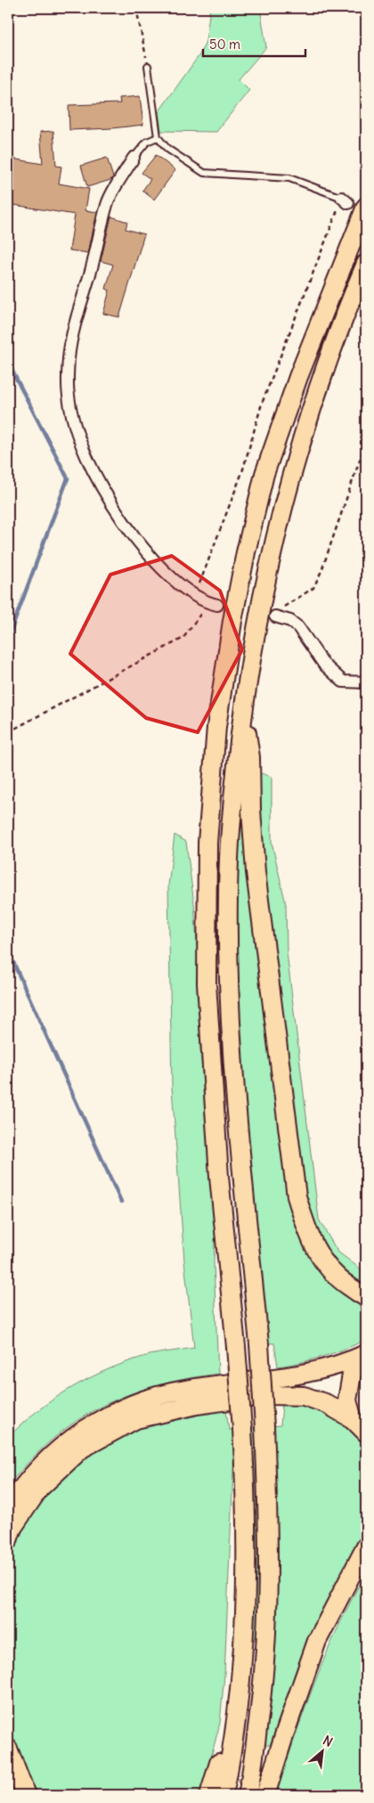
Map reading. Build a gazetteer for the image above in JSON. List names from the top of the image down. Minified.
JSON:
{"scale_bar":"50 m","north":"top right"}
